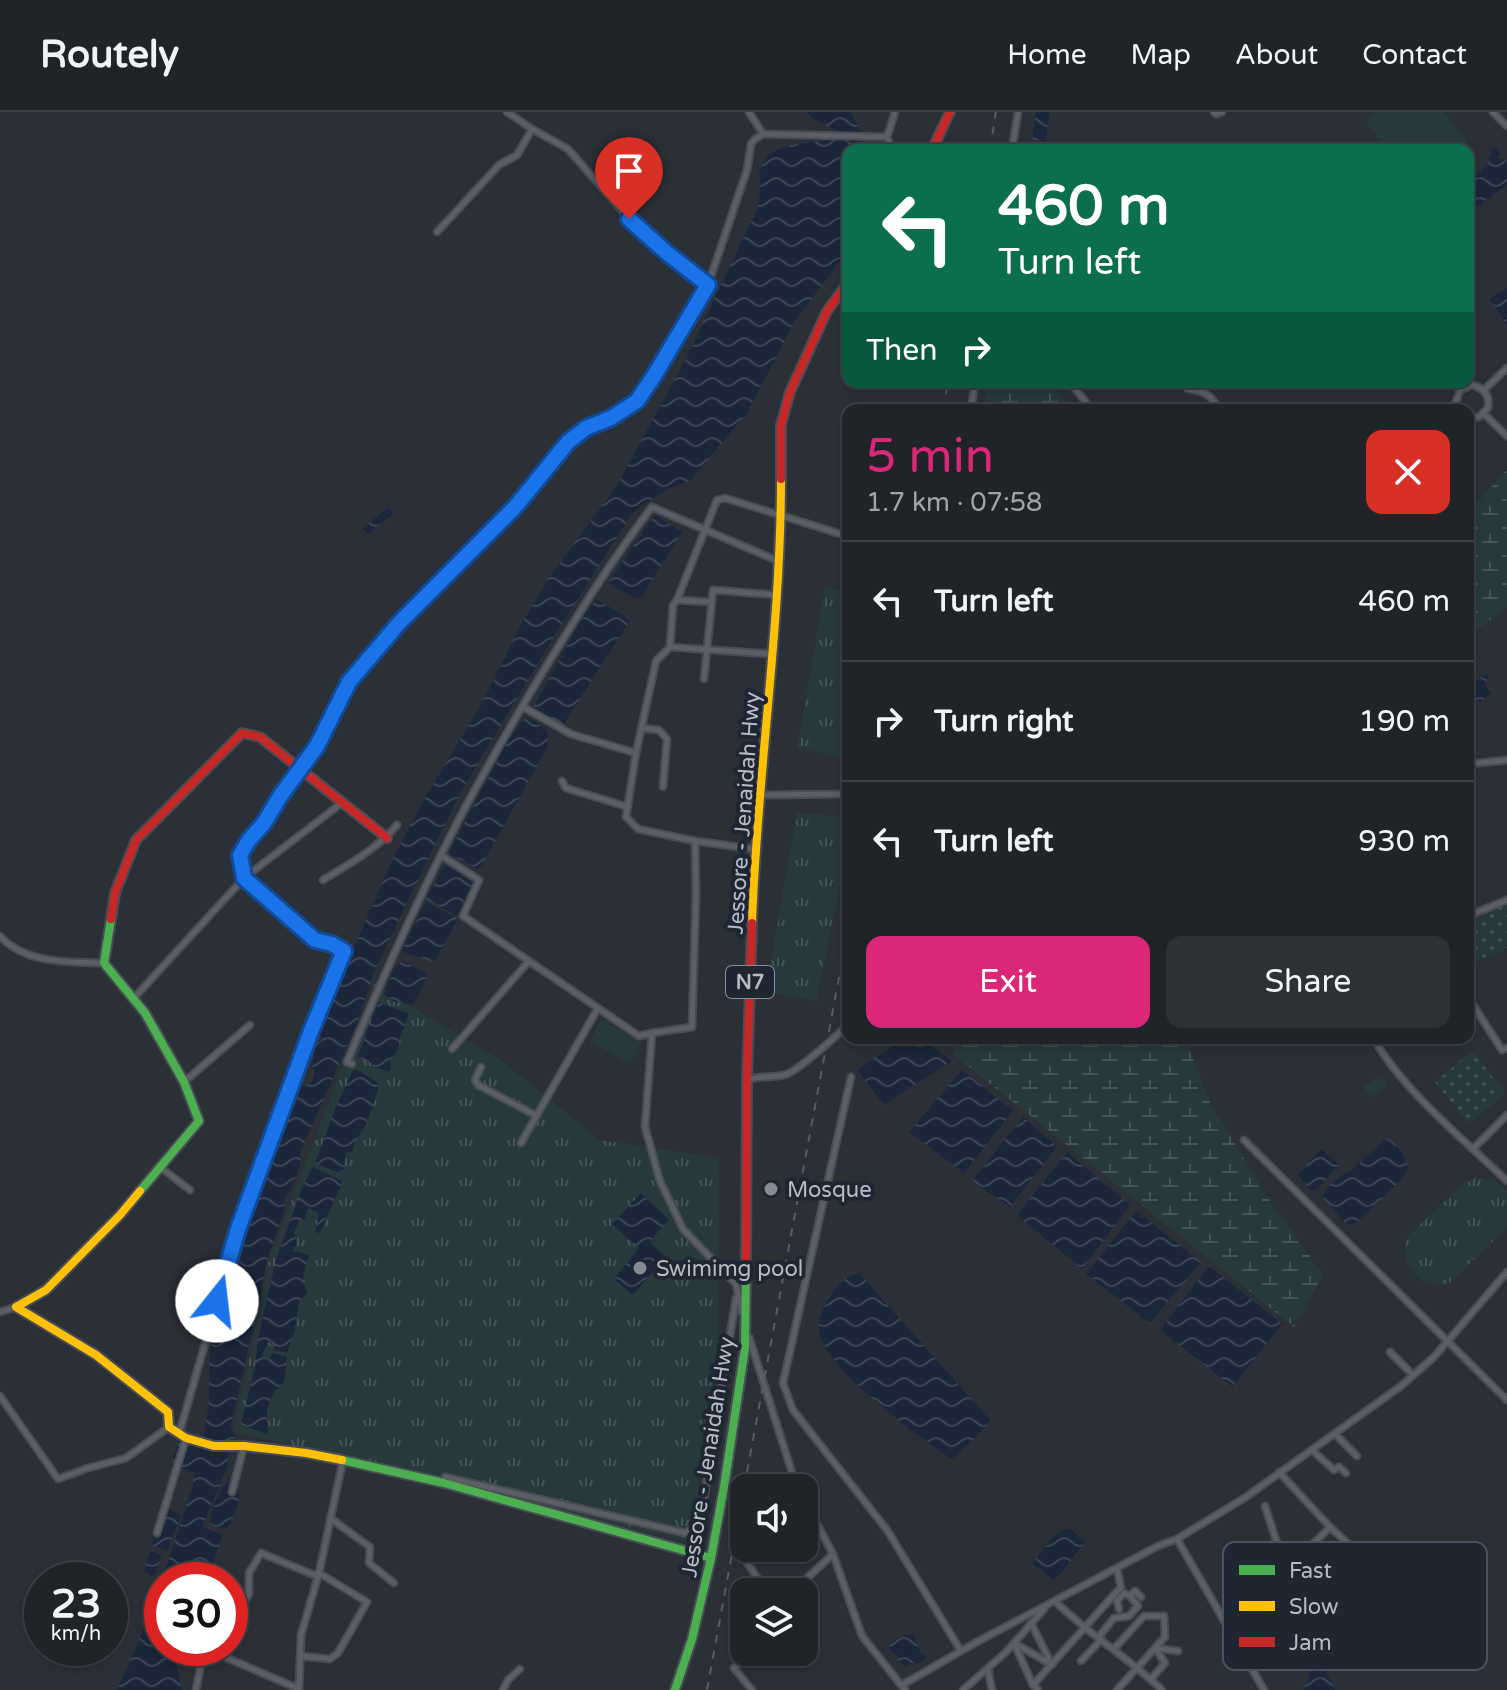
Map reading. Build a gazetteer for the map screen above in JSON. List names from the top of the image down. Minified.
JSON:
{"streets":{"main road":["Jessore - Jenaidah Hwy","N7"]},"places":["Mosque","Swimimg pool"],"legend":["Fast","Slow","Jam"],"page":{"header":"Routely","nav":["Home","Map","About","Contact"],"turn":["460 m","Turn left"],"then":"Then","heading":["5 min","1.7 km · 07:58"],"list":[{"name":"Turn left","value":"460 m"},{"name":"Turn right","value":"190 m"},{"name":"Turn left","value":"930 m"}],"buttons":["Exit","Share"],"speed":"23 km/h","limit":"30"}}
